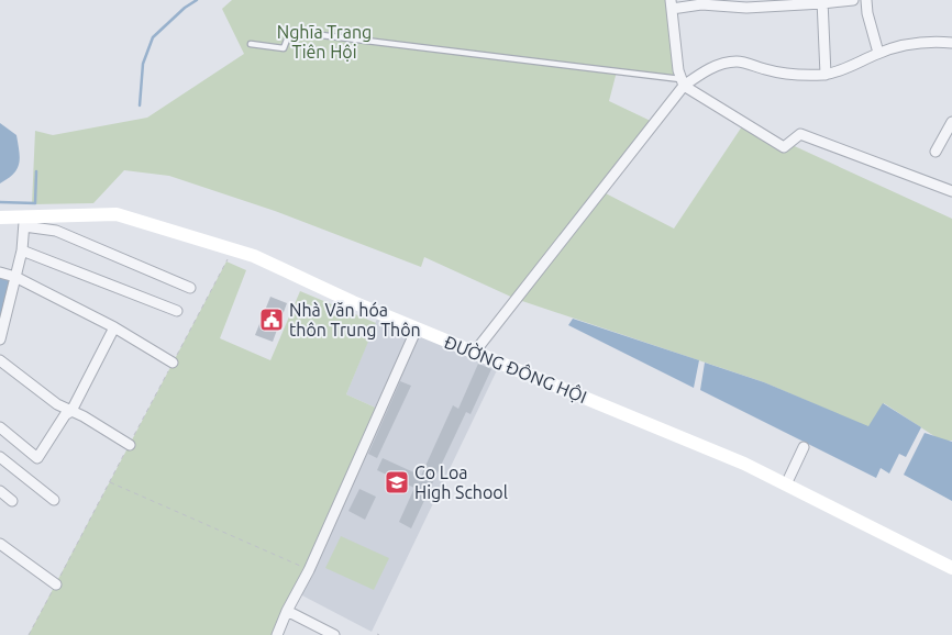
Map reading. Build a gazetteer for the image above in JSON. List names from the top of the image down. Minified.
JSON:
{"streets":{"street":["ĐƯỜNG ĐÔNG HỘI"]},"parks":["Nghĩa Trang Tiên Hội"],"places":{"public building":["Nhà Văn hóa thôn Trung Thôn"],"school or university":["Co Loa High School"]}}
